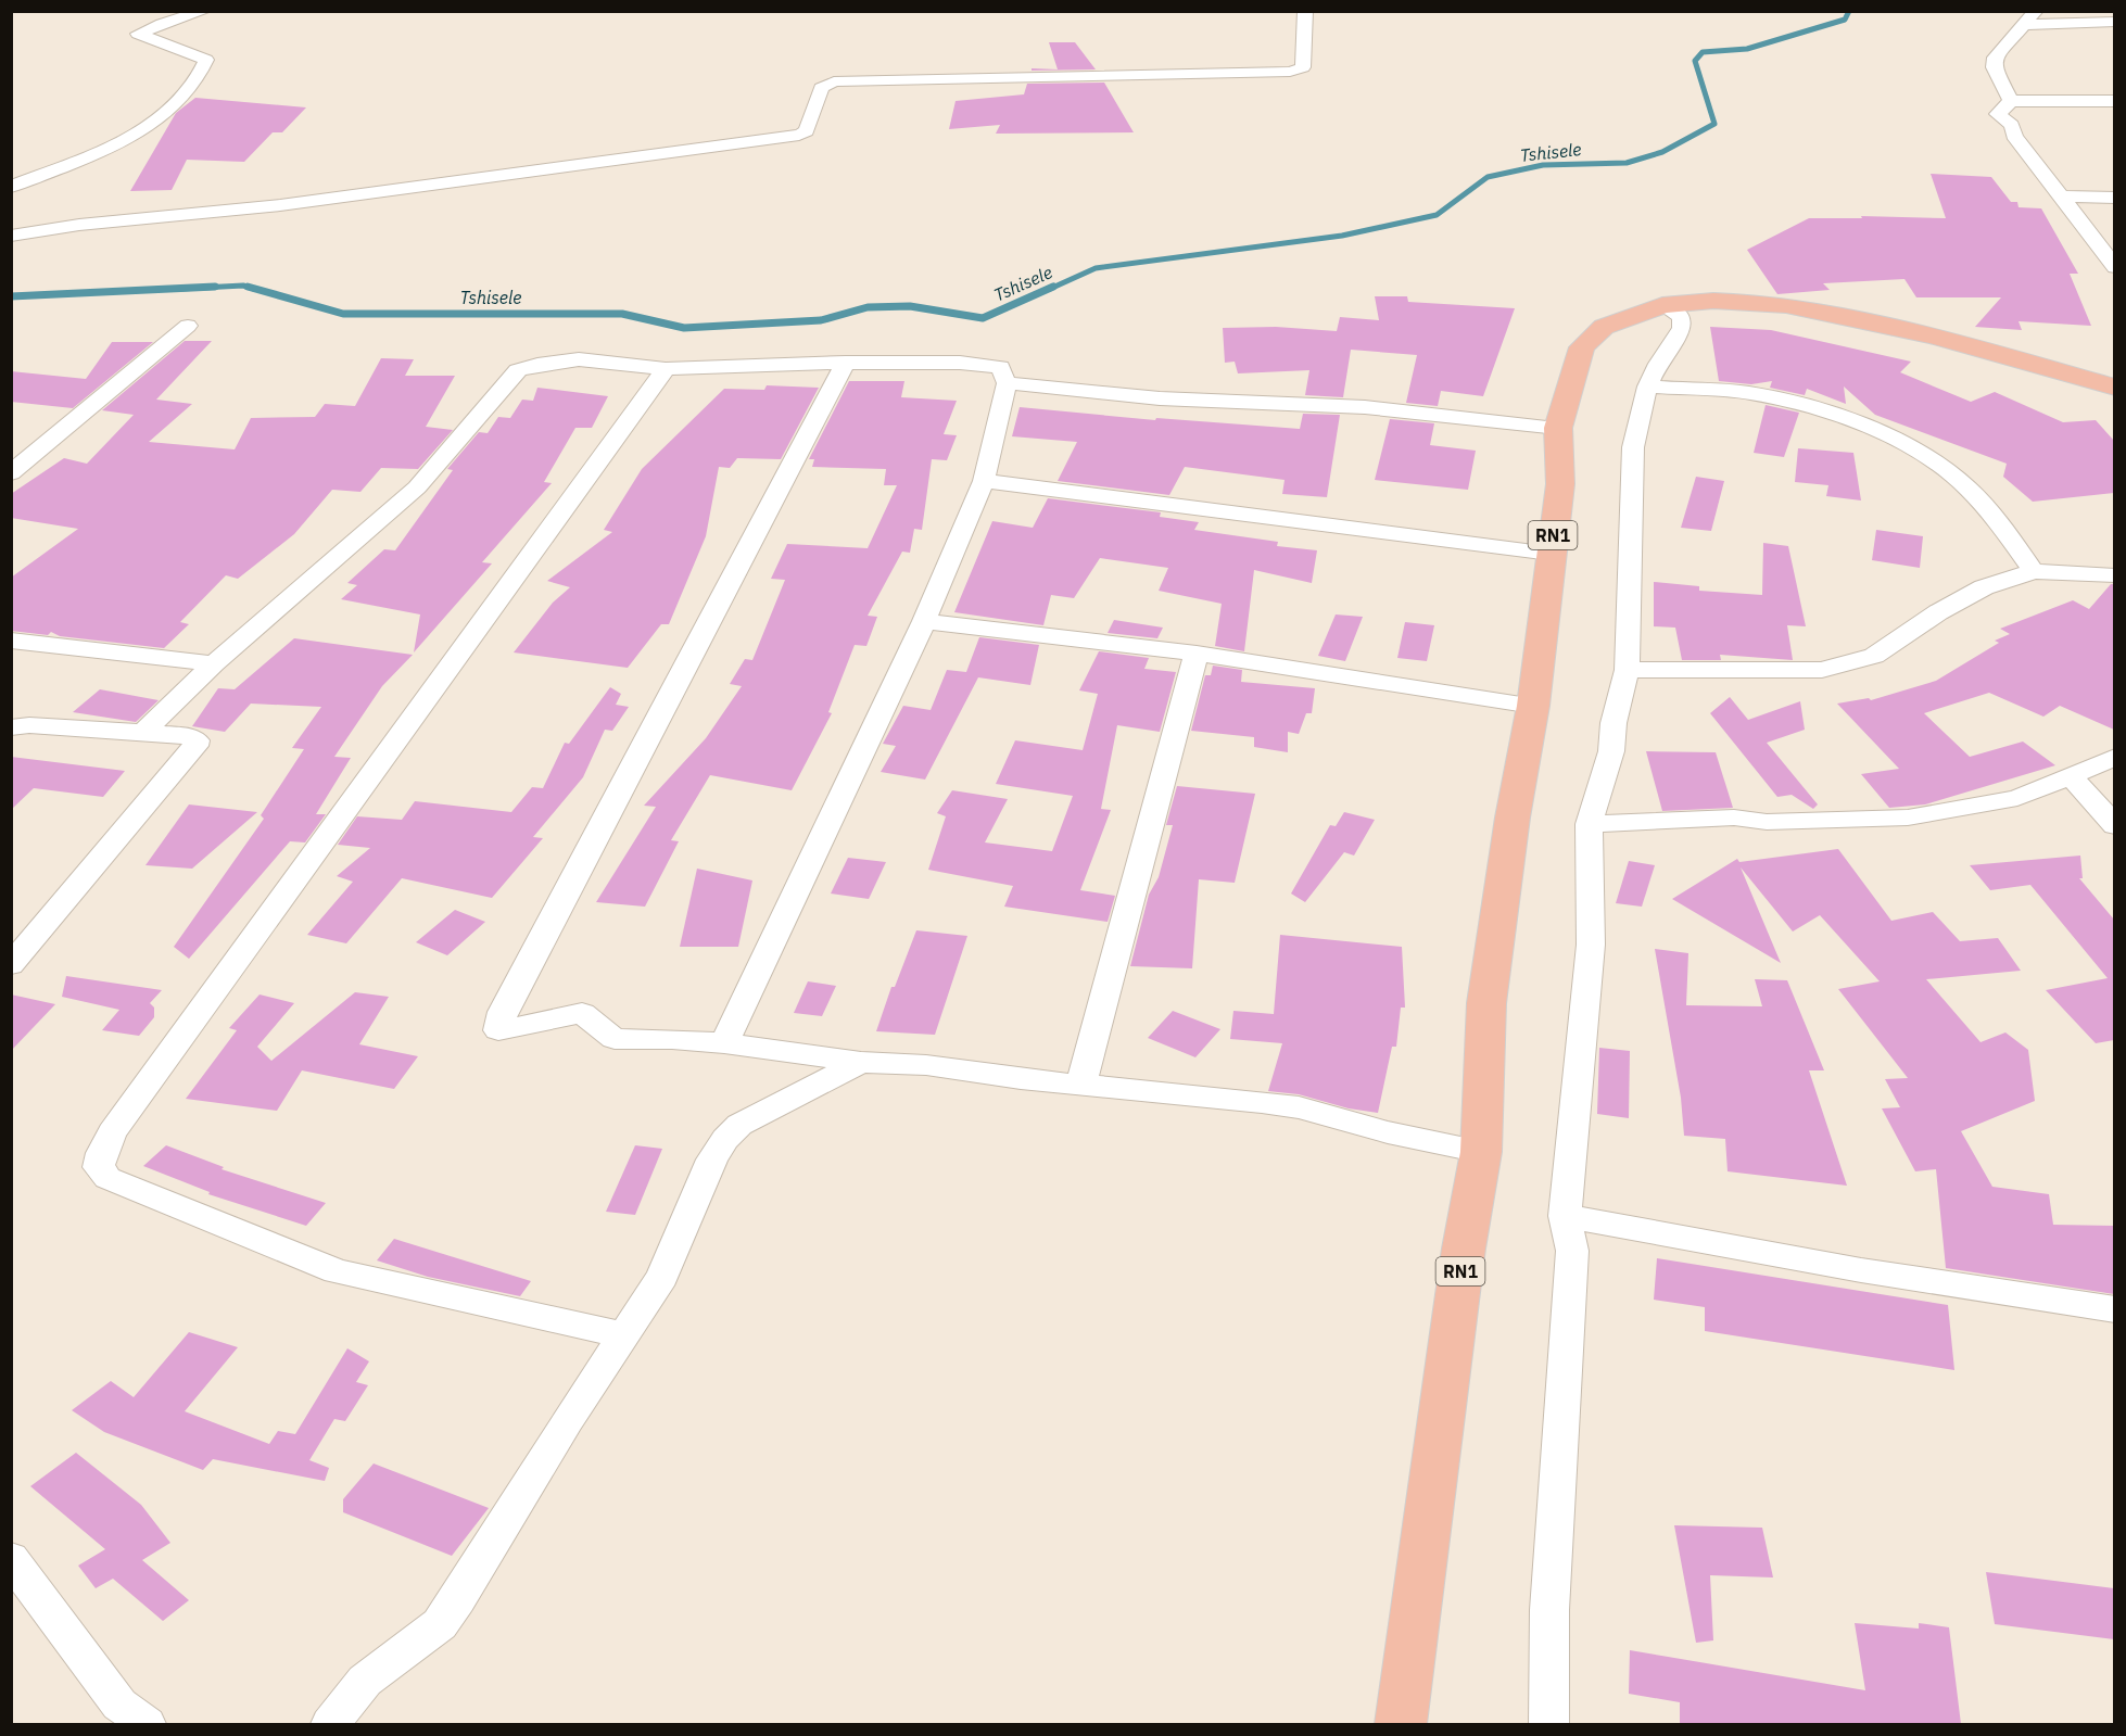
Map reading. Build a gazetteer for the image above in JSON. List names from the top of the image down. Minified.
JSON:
{"streets":{"highway":["RN1"]},"water":["Tshisele"]}
